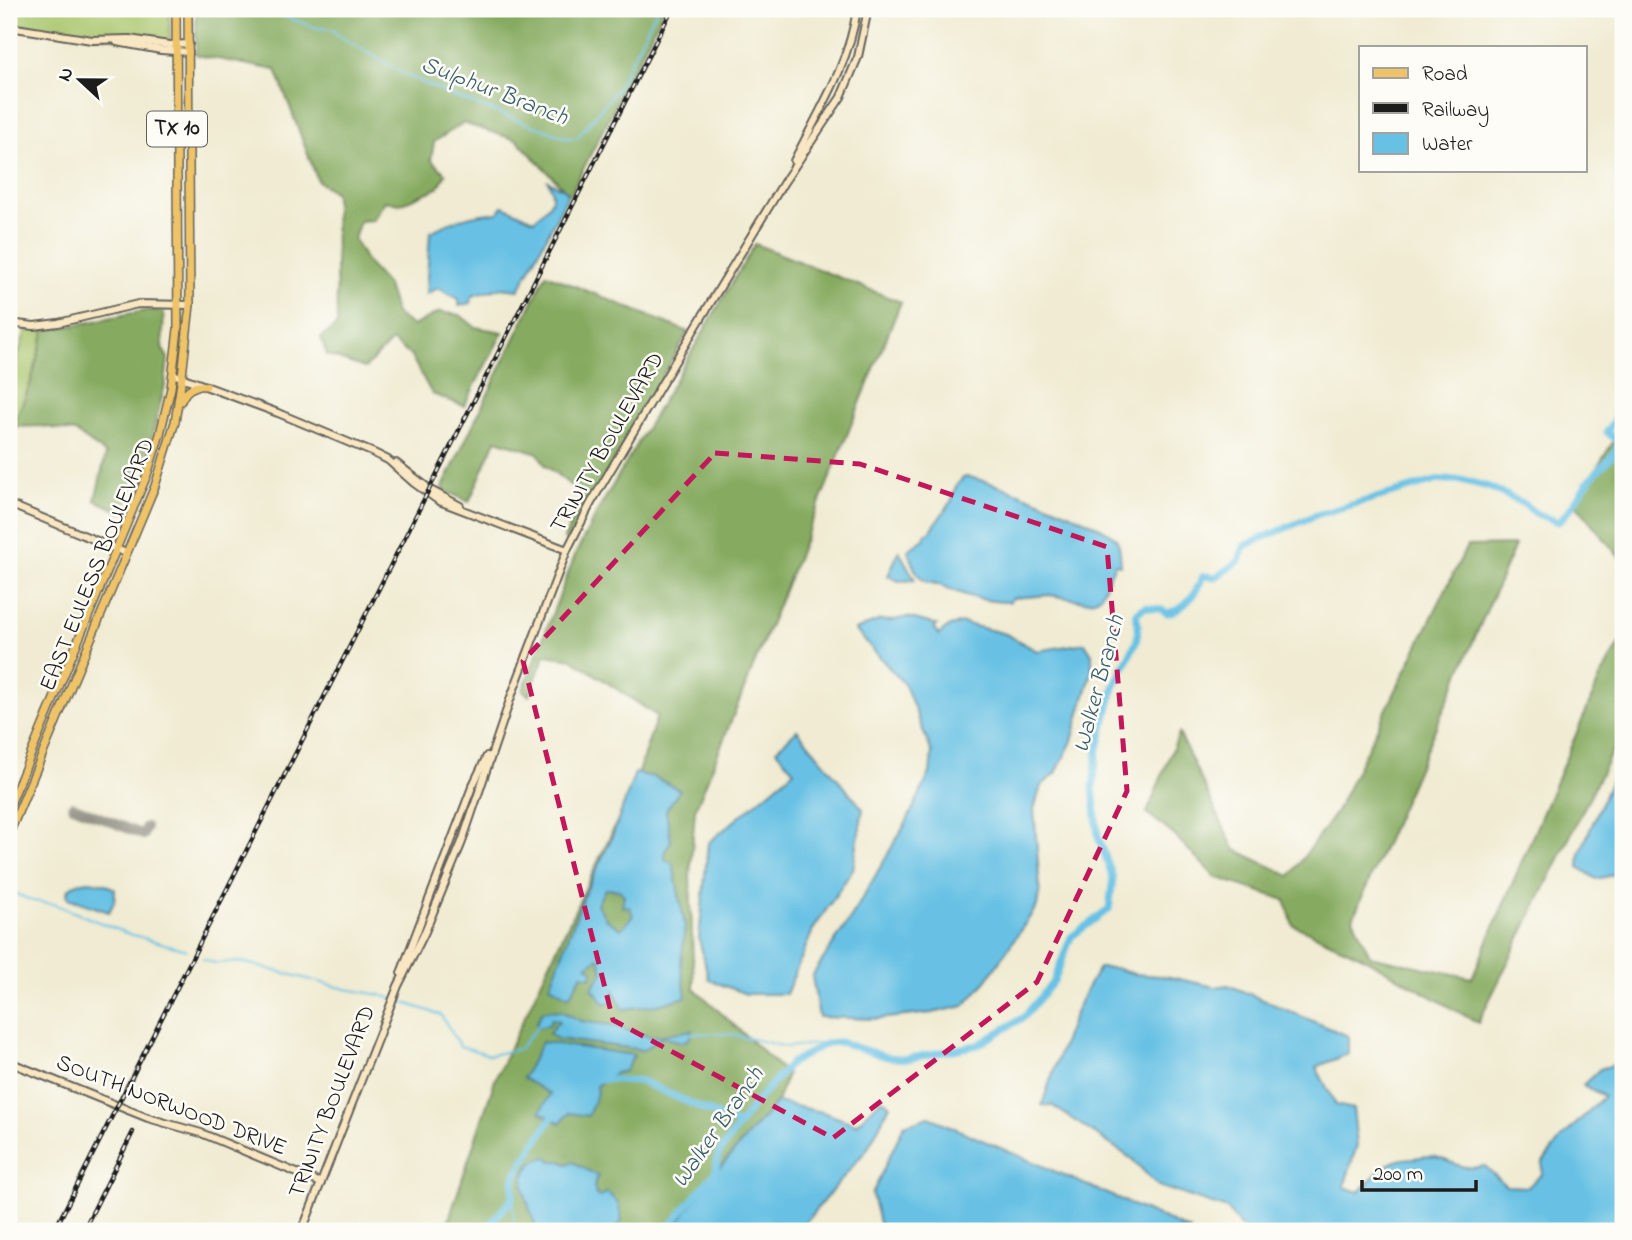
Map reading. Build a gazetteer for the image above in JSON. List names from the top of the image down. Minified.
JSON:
{"streets":{"main road":["TX 10","TRINITY BOULEVARD","EAST EULESS BOULEVARD","SOUTH NORWOOD DRIVE"]},"crossings":[["TRINITY BOULEVARD","SOUTH NORWOOD DRIVE"]],"water":["Sulphur Branch","Walker Branch"],"legend":["Road","Railway","Water"],"scale_bar":"200 m","north":"left"}
